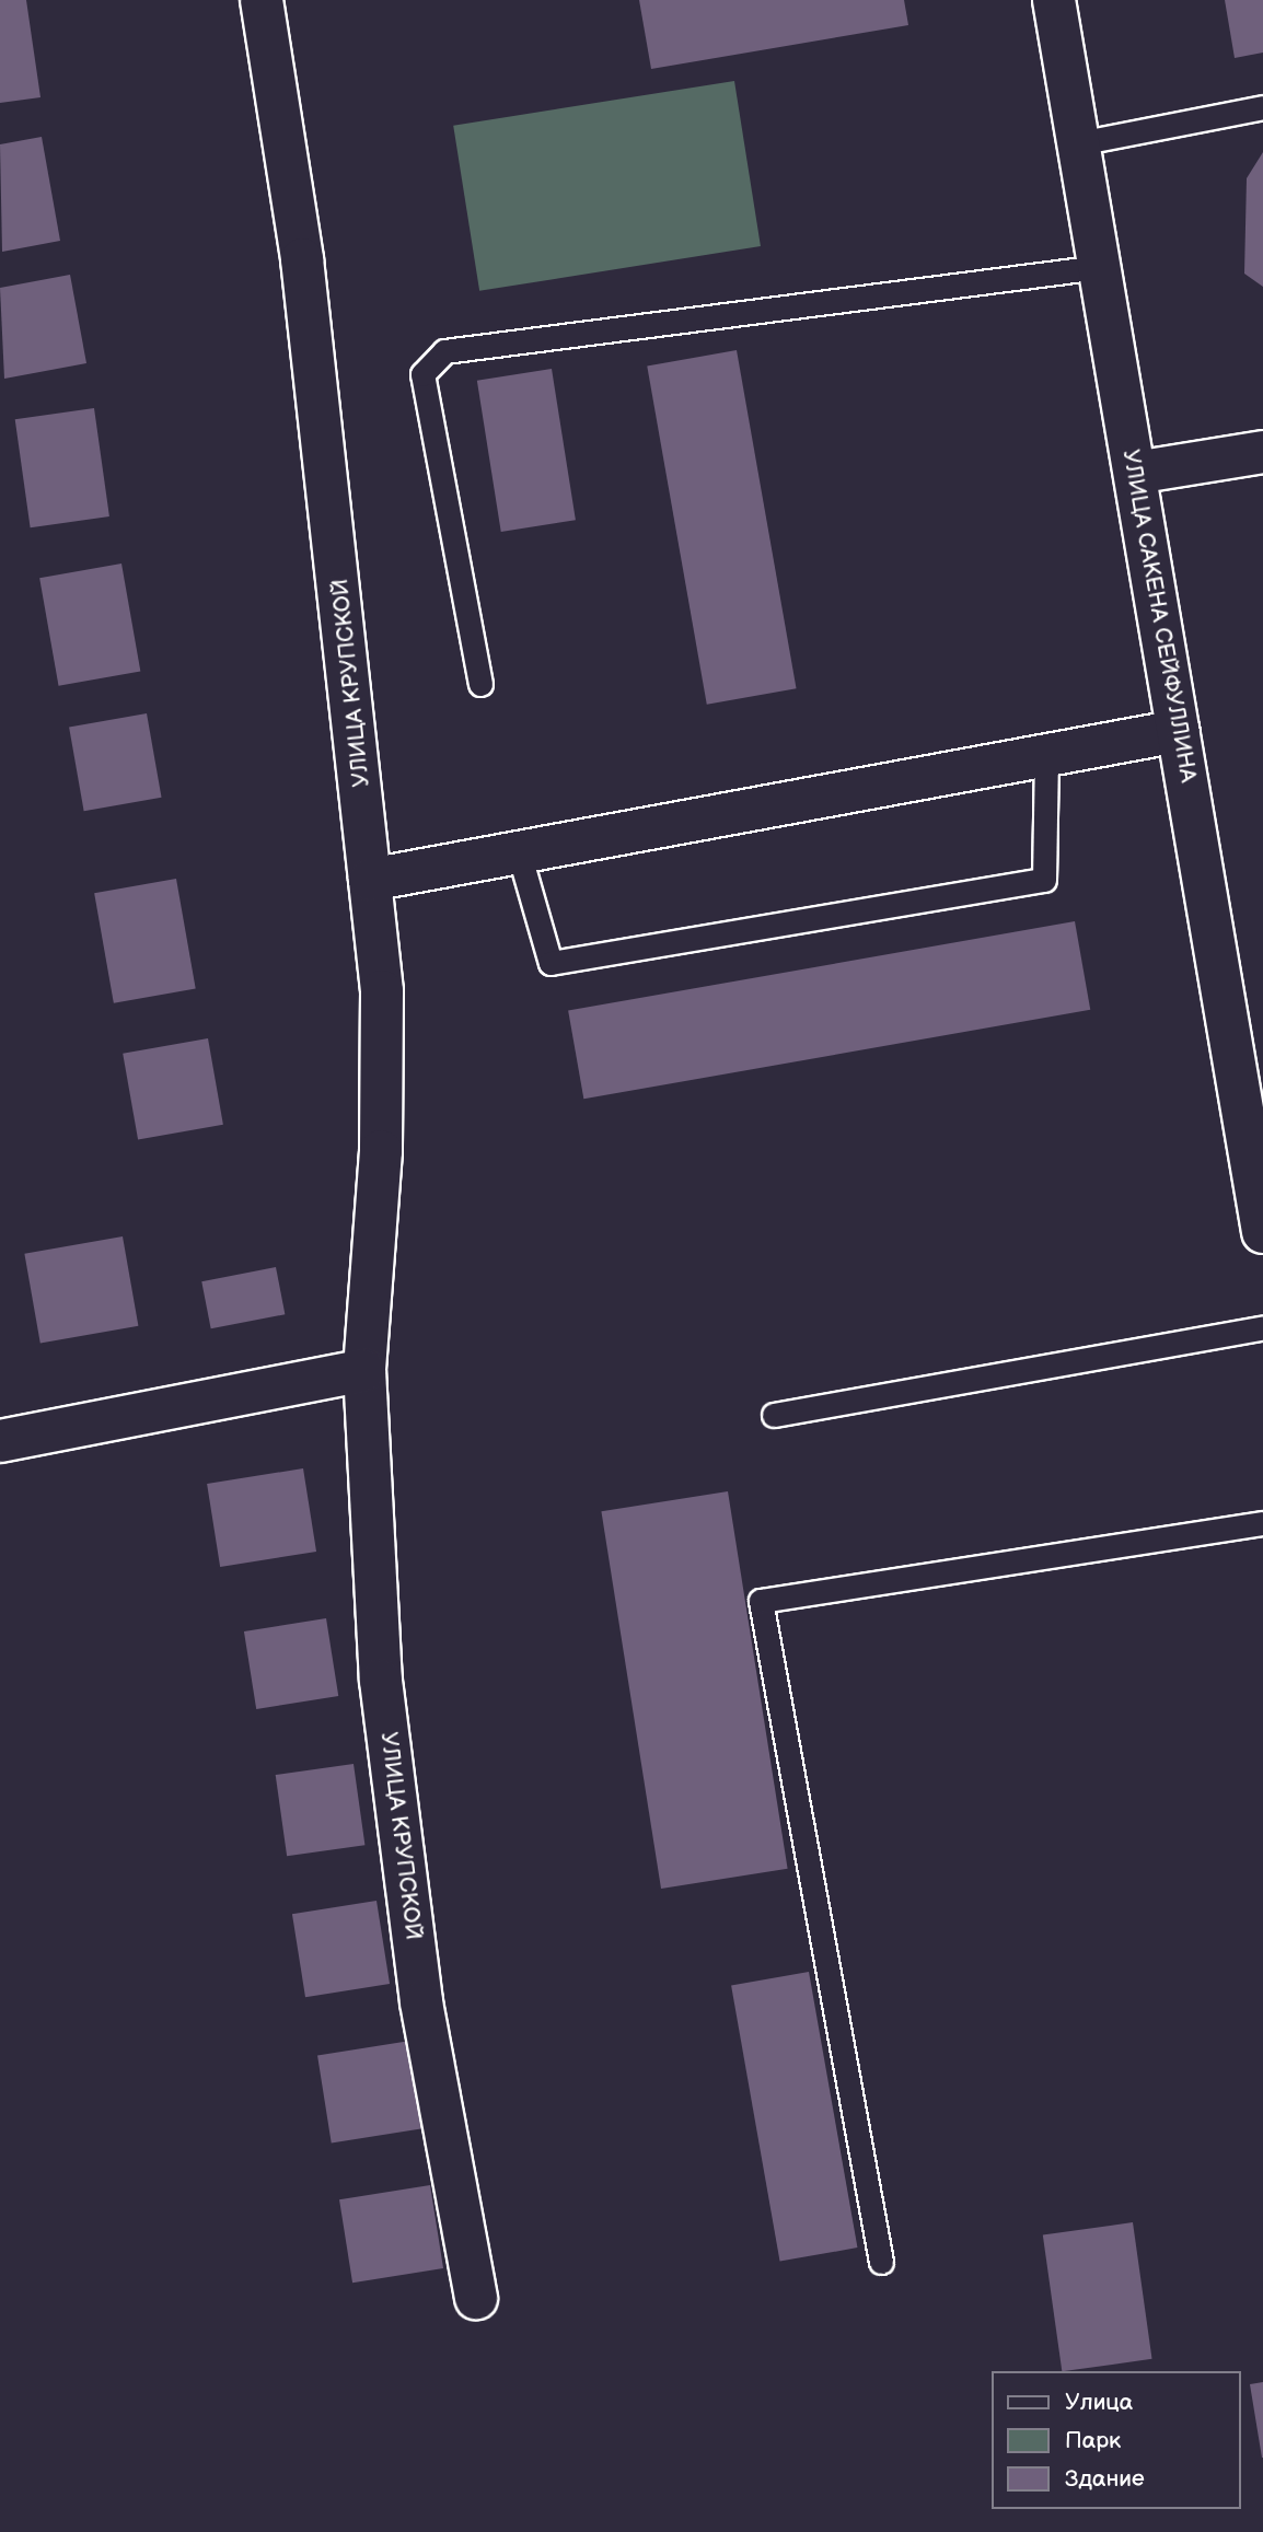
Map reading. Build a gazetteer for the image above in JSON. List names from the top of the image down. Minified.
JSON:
{"streets":{"street":["УЛИЦА САКЕНА СЕЙФУЛЛИНА","УЛИЦА КРУПСКОЙ"]},"legend":["Улица","Парк","Здание"]}
